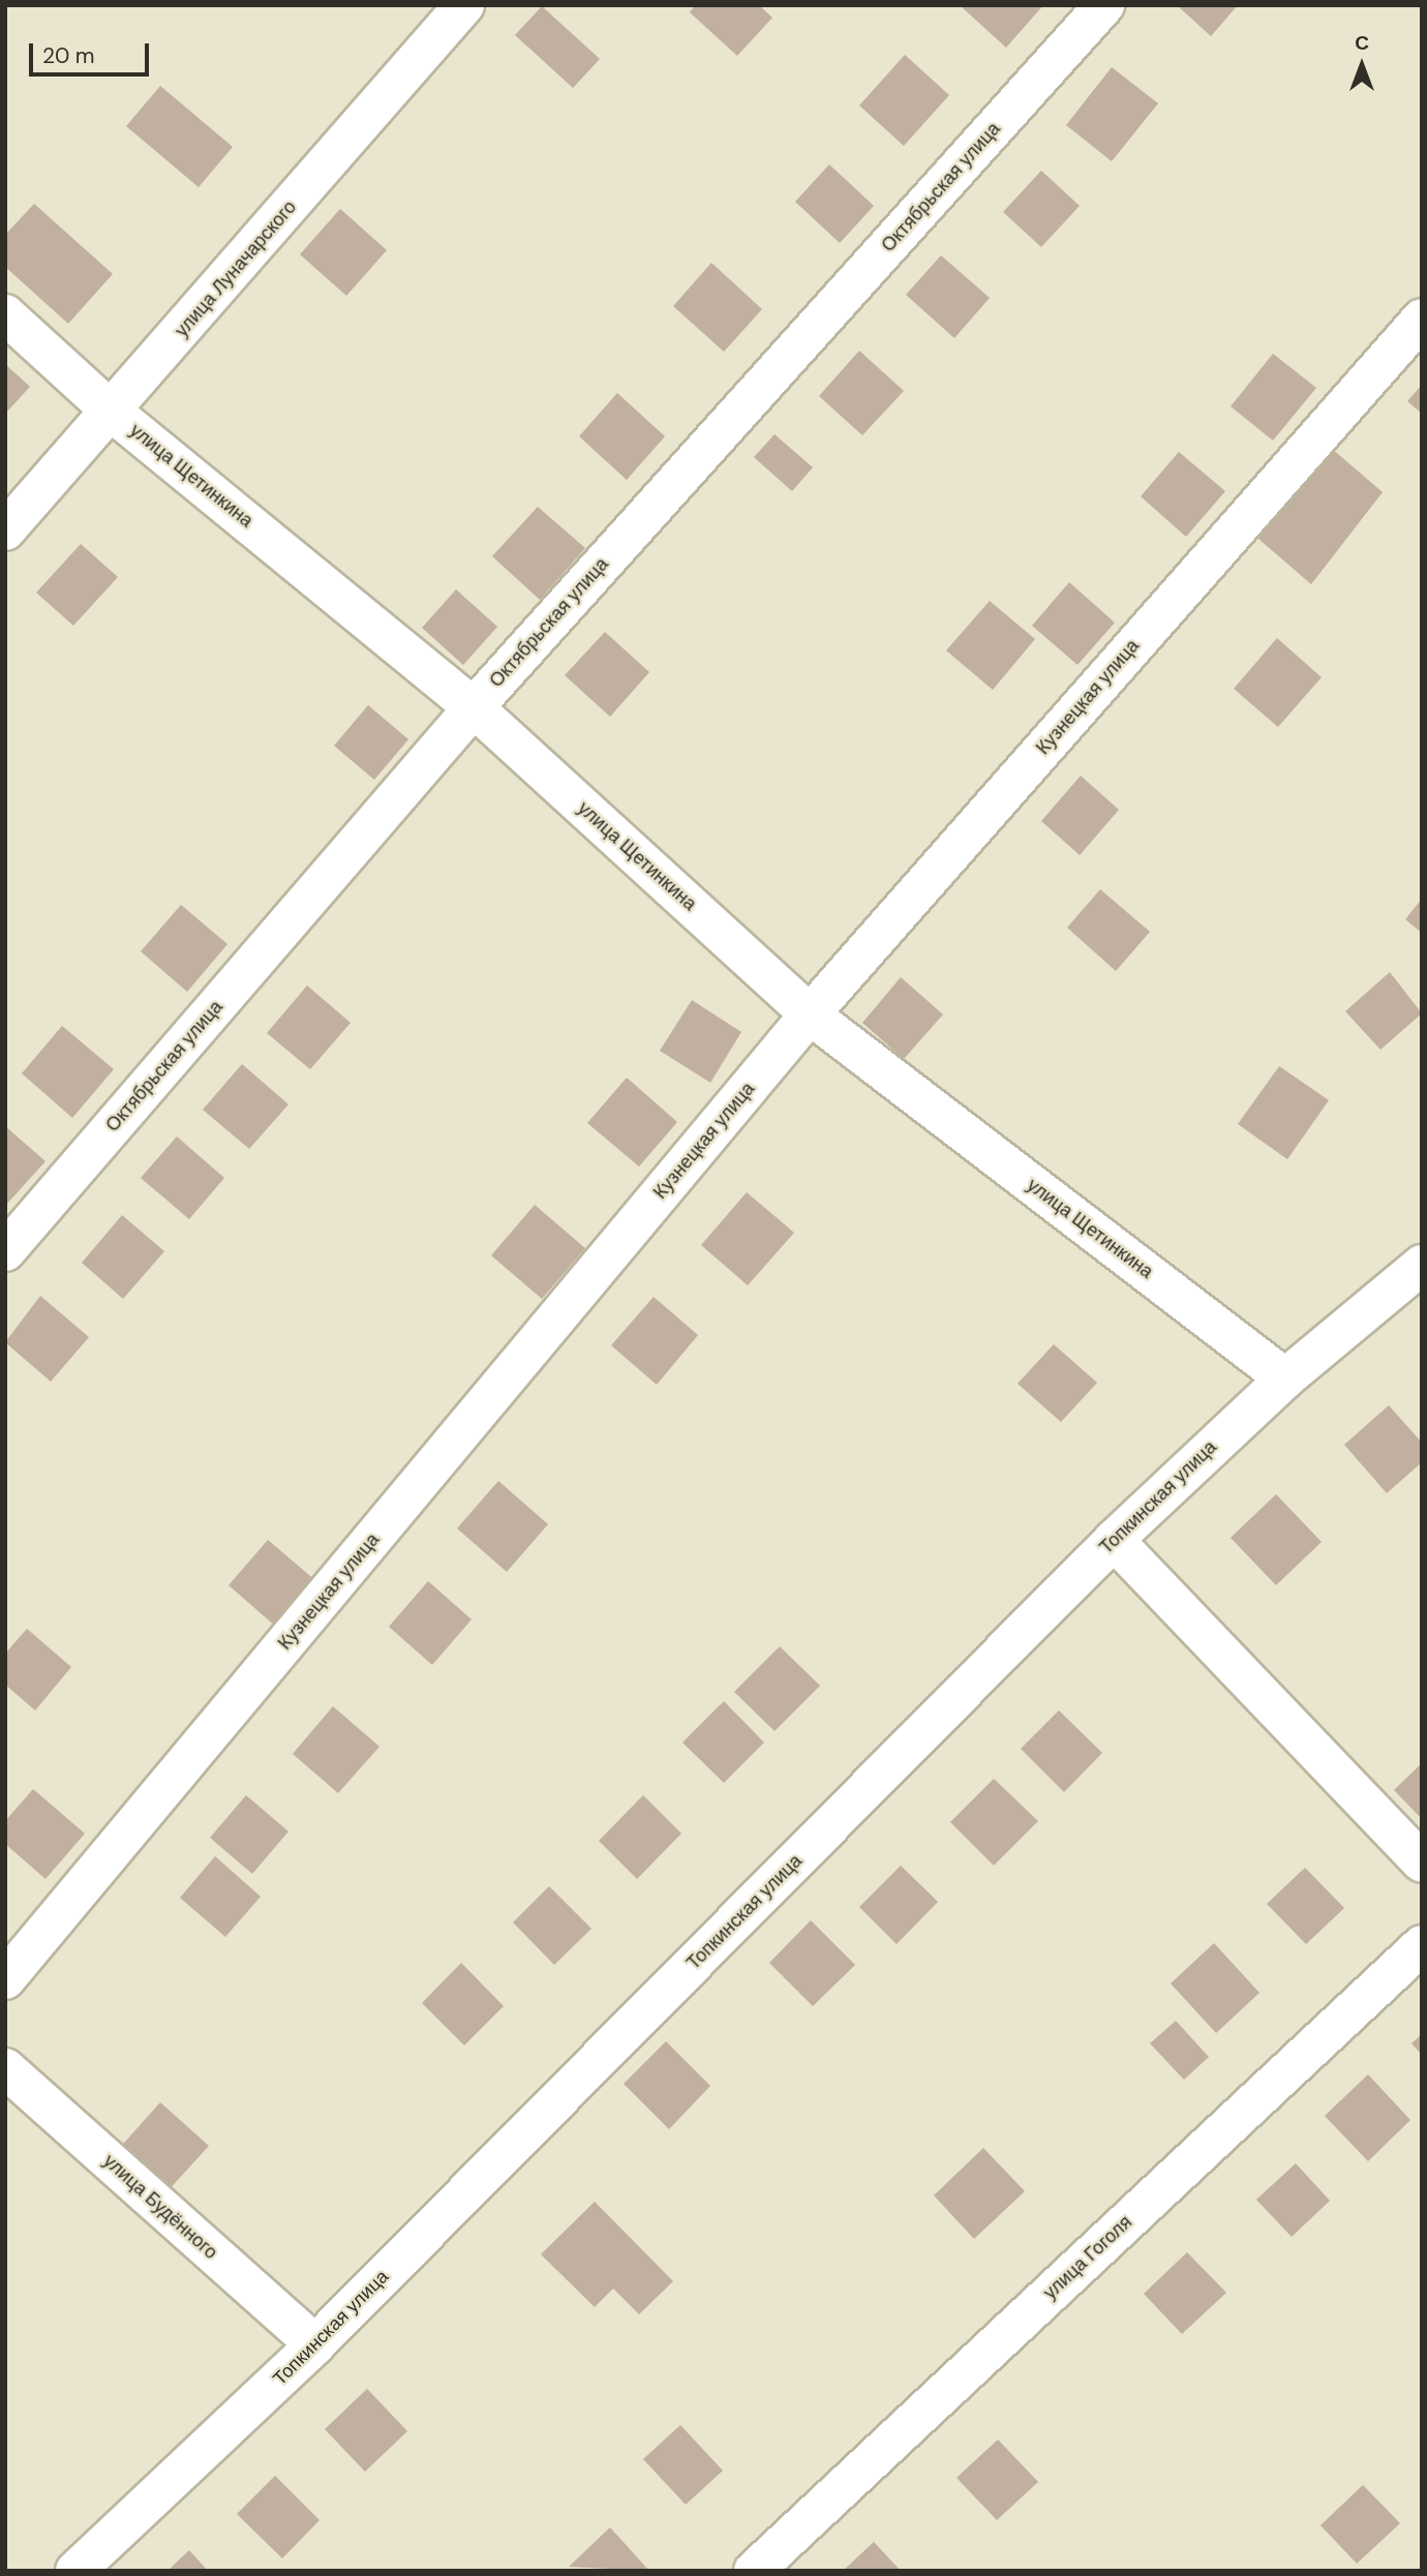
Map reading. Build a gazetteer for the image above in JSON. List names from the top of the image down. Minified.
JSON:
{"streets":{"street":["Октябрьская улица","улица Луначарского","улица Щетинкина","Кузнецкая улица","Топкинская улица","улица Будённого","улица Гоголя"]},"crossings":[["Октябрьская улица","улица Щетинкина"],["улица Луначарского","улица Щетинкина"],["улица Щетинкина","Кузнецкая улица"],["улица Щетинкина","Топкинская улица"],["Топкинская улица","улица Будённого"]],"scale_bar":"20 m","north":"top"}
